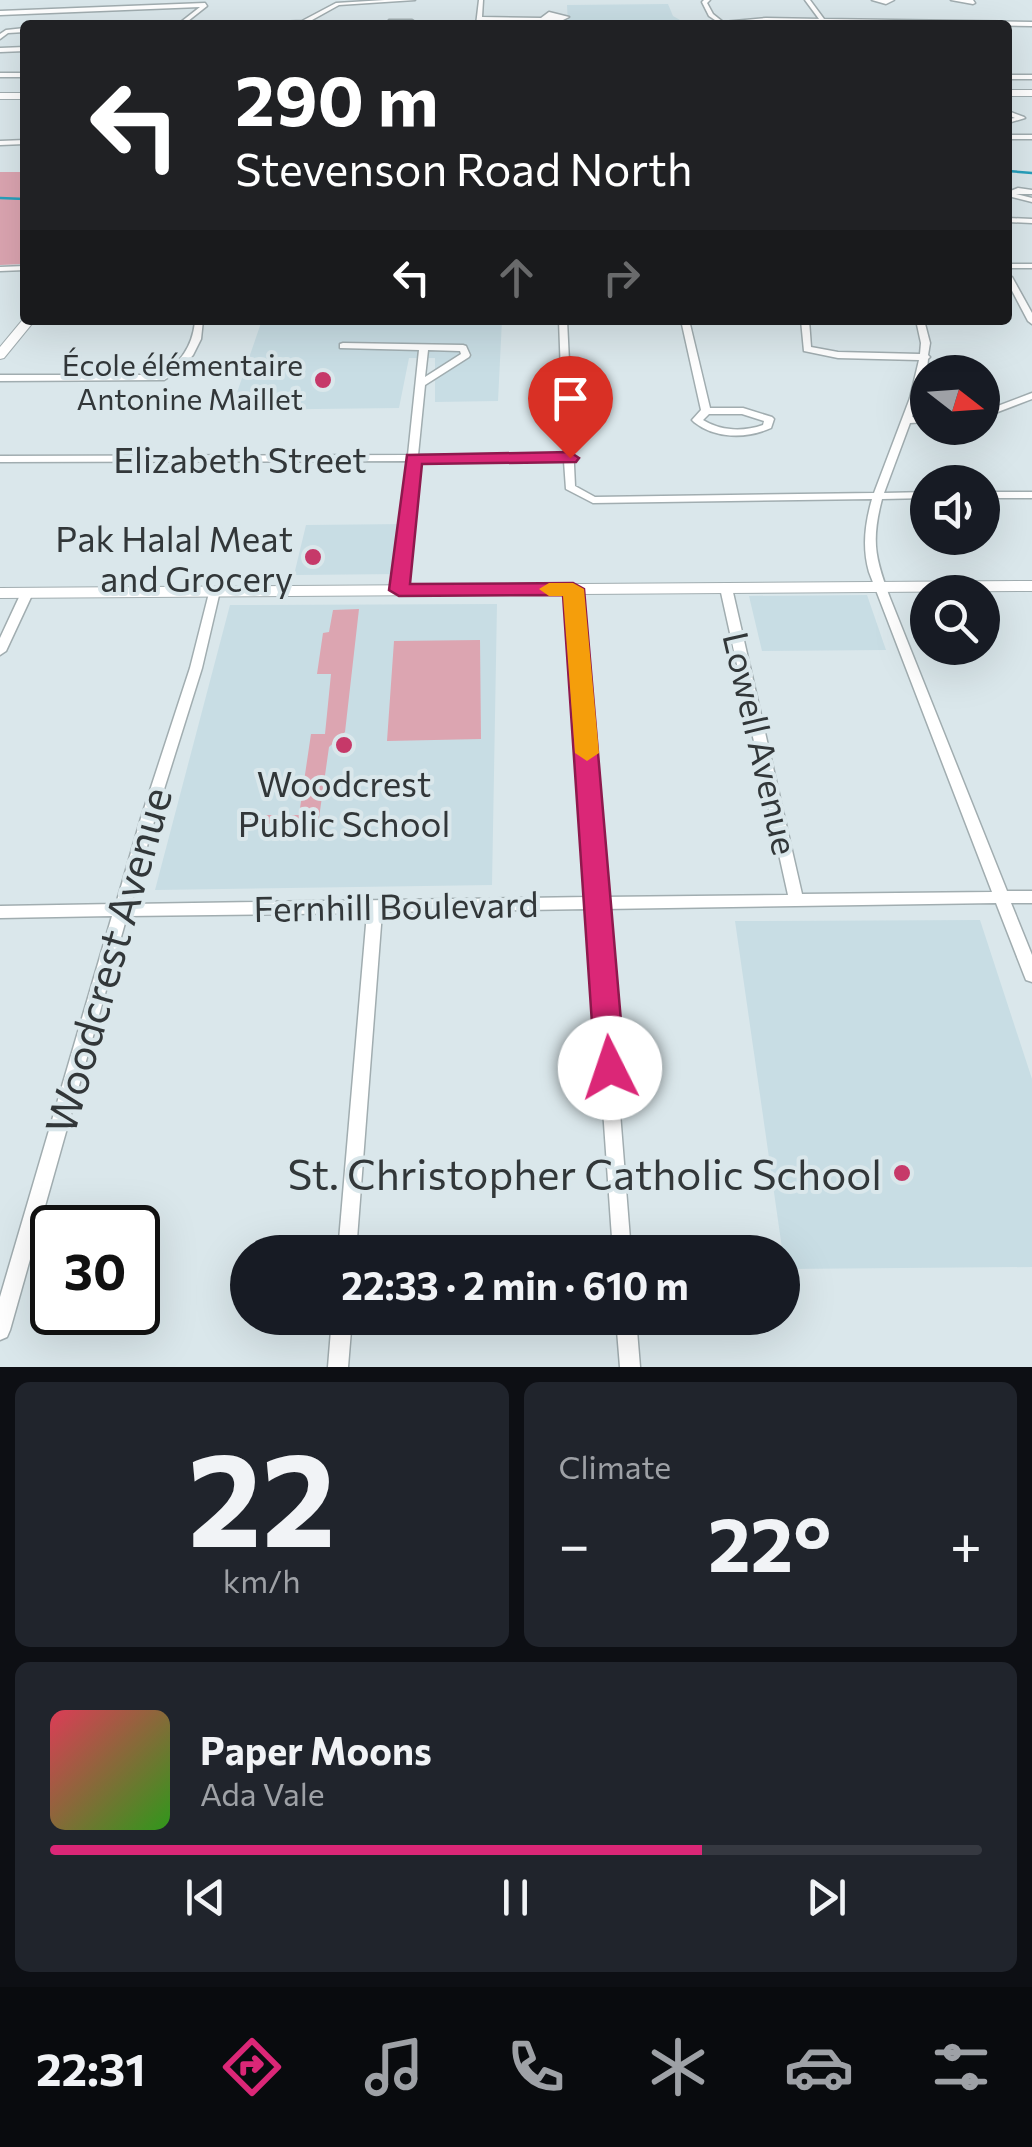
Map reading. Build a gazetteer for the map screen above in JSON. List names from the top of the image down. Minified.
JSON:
{"streets":{"street":["Elizabeth Street","Lowell Avenue","Fernhill Boulevard","Woodcrest Avenue"]},"crossings":[["Lowell Avenue","Fernhill Boulevard"],["Fernhill Boulevard","Woodcrest Avenue"]],"places":["École élémentaire Antonine Maillet","Pak Halal Meat and Grocery","Woodcrest Public School","St. Christopher Catholic School"],"north":"right","page":{"turn":["290 m","Stevenson Road North"],"limit":"30","trip":"22:33 · 2 min · 610 m","tile":[["22","km/h"],"Climate"],"heat":["−","22°","+"],"song":["Paper Moons","Ada Vale"],"tabs":"22:31"}}
